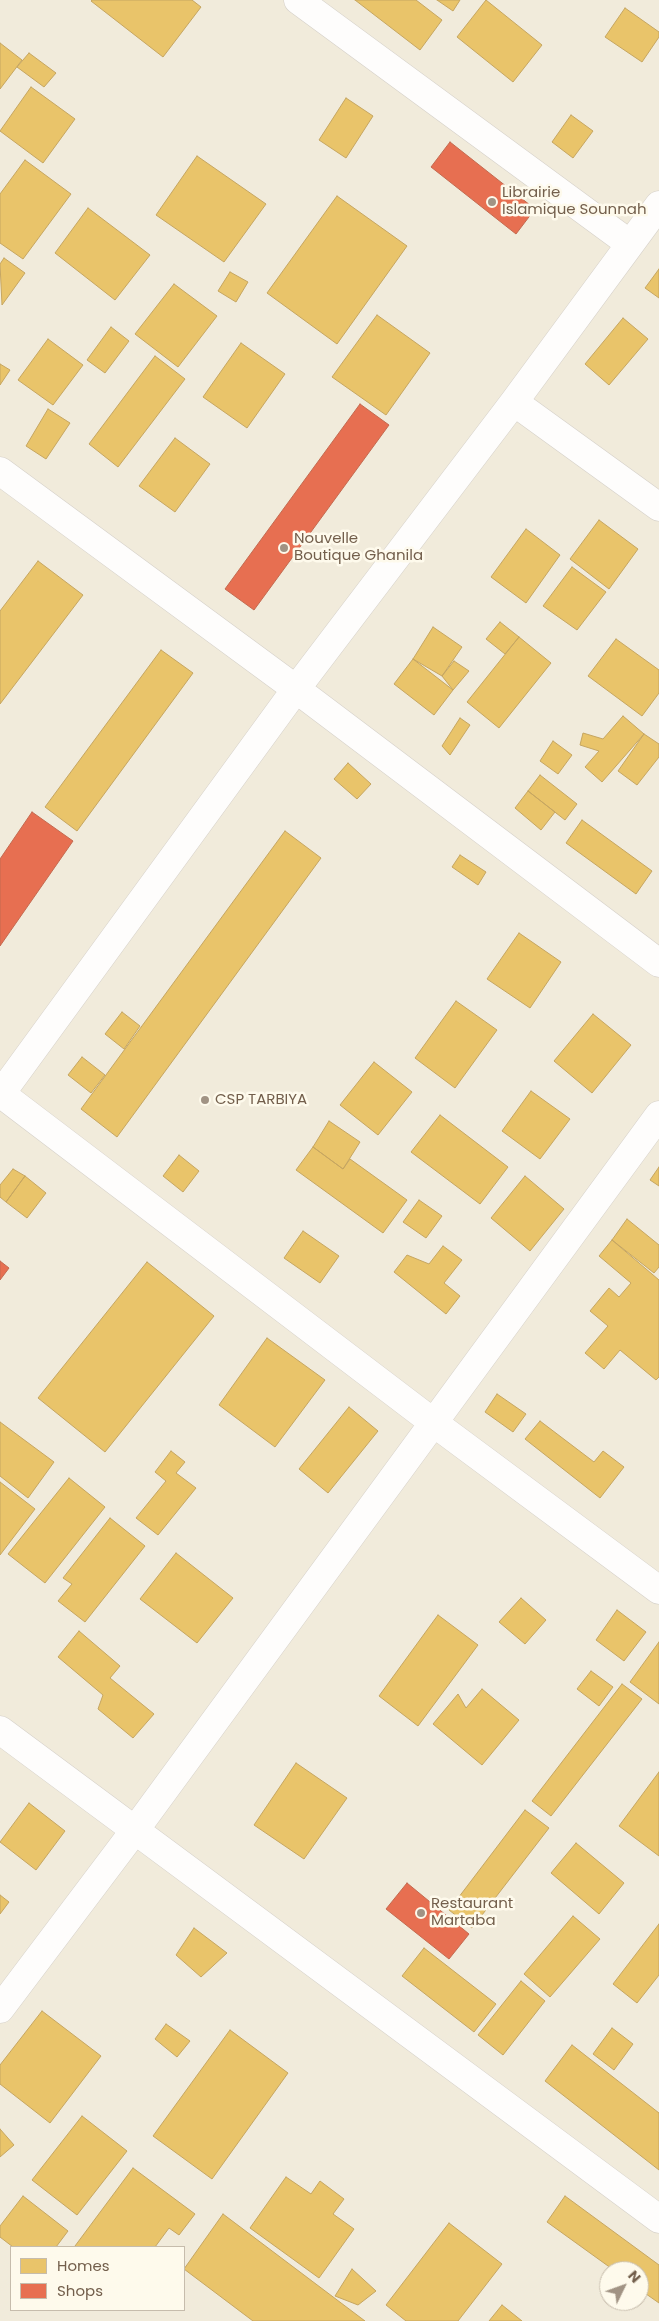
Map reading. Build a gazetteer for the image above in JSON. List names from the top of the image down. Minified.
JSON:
{"places":["Librairie Islamique Sounnah","Nouvelle Boutique Ghanila","CSP TARBIYA","Restaurant Martaba"],"legend":["Homes","Shops"],"north":"top right"}
